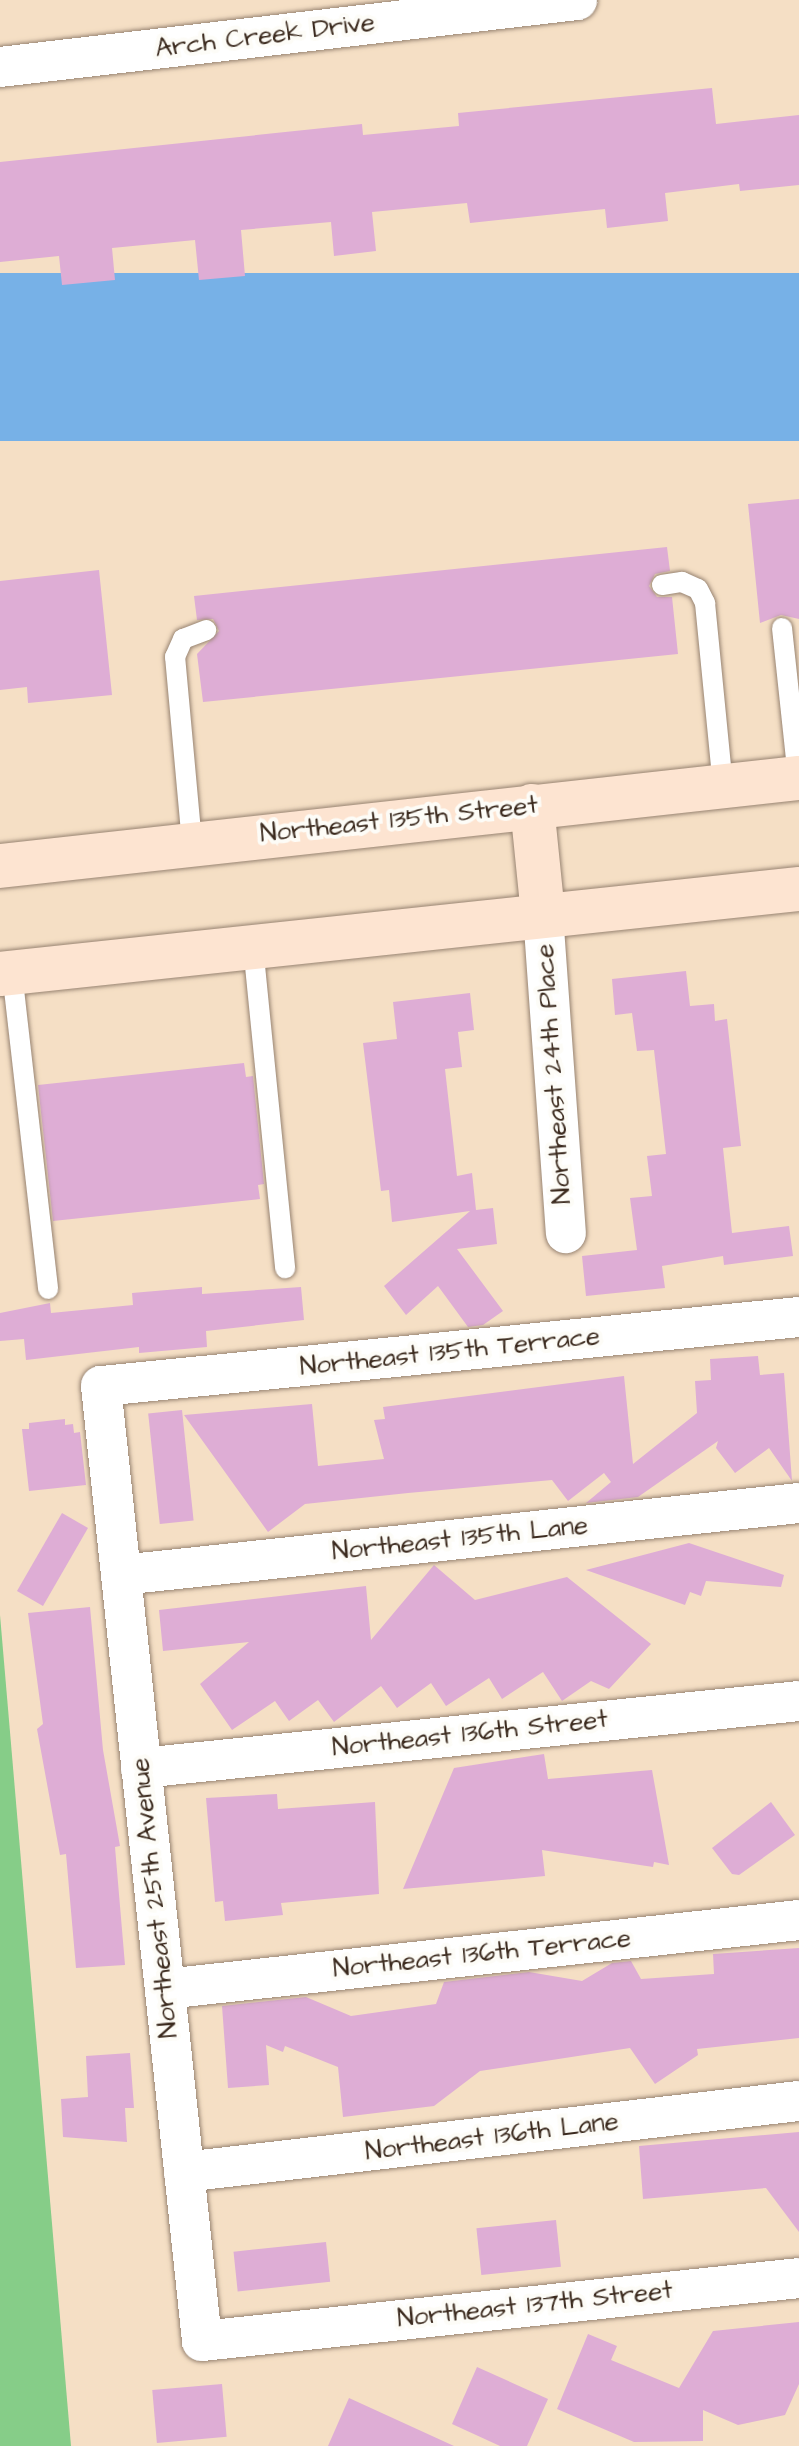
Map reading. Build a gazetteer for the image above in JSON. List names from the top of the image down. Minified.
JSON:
{"streets":{"street":["Arch Creek Drive","Northeast 135th Street","Northeast 24th Place","Northeast 135th Terrace","Northeast 135th Lane","Northeast 136th Street","Northeast 25th Avenue","Northeast 136th Terrace","Northeast 136th Lane","Northeast 137th Street"]},"crossings":[["Northeast 135th Terrace","Northeast 25th Avenue"],["Northeast 135th Lane","Northeast 25th Avenue"],["Northeast 136th Street","Northeast 25th Avenue"],["Northeast 25th Avenue","Northeast 136th Terrace"],["Northeast 25th Avenue","Northeast 136th Lane"],["Northeast 25th Avenue","Northeast 137th Street"]]}
